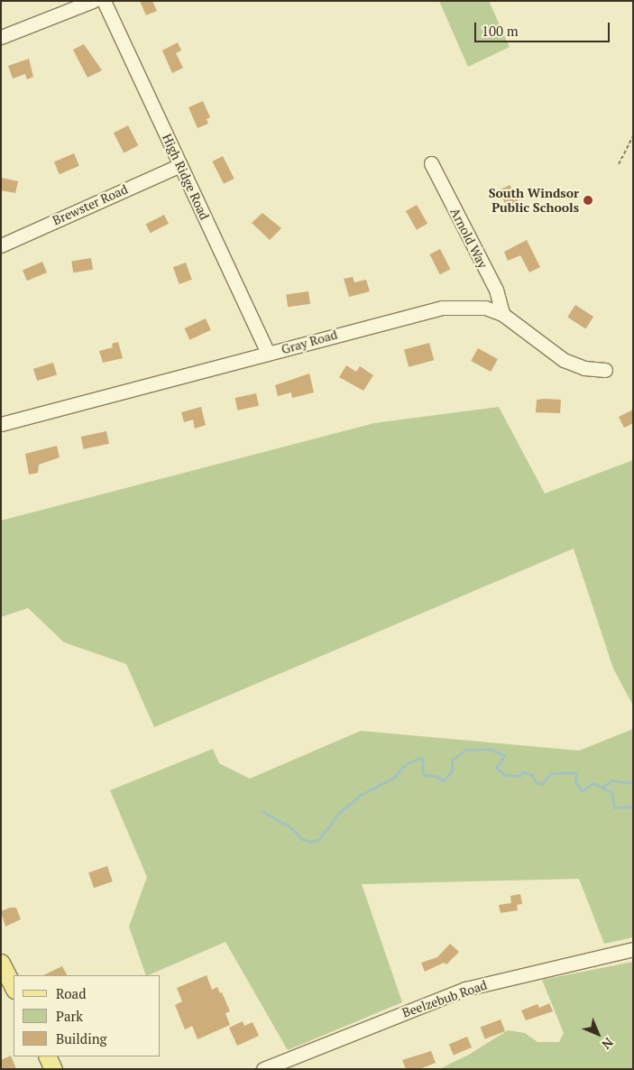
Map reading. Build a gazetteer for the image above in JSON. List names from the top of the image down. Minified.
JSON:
{"streets":{"street":["High Ridge Road","Brewster Road","Arnold Way","Gray Road","Beelzebub Road"]},"crossings":[["High Ridge Road","Brewster Road"],["High Ridge Road","Gray Road"],["Arnold Way","Gray Road"]],"places":["South Windsor Public Schools"],"legend":["Road","Park","Building"],"scale_bar":"100 m","north":"bottom right"}
